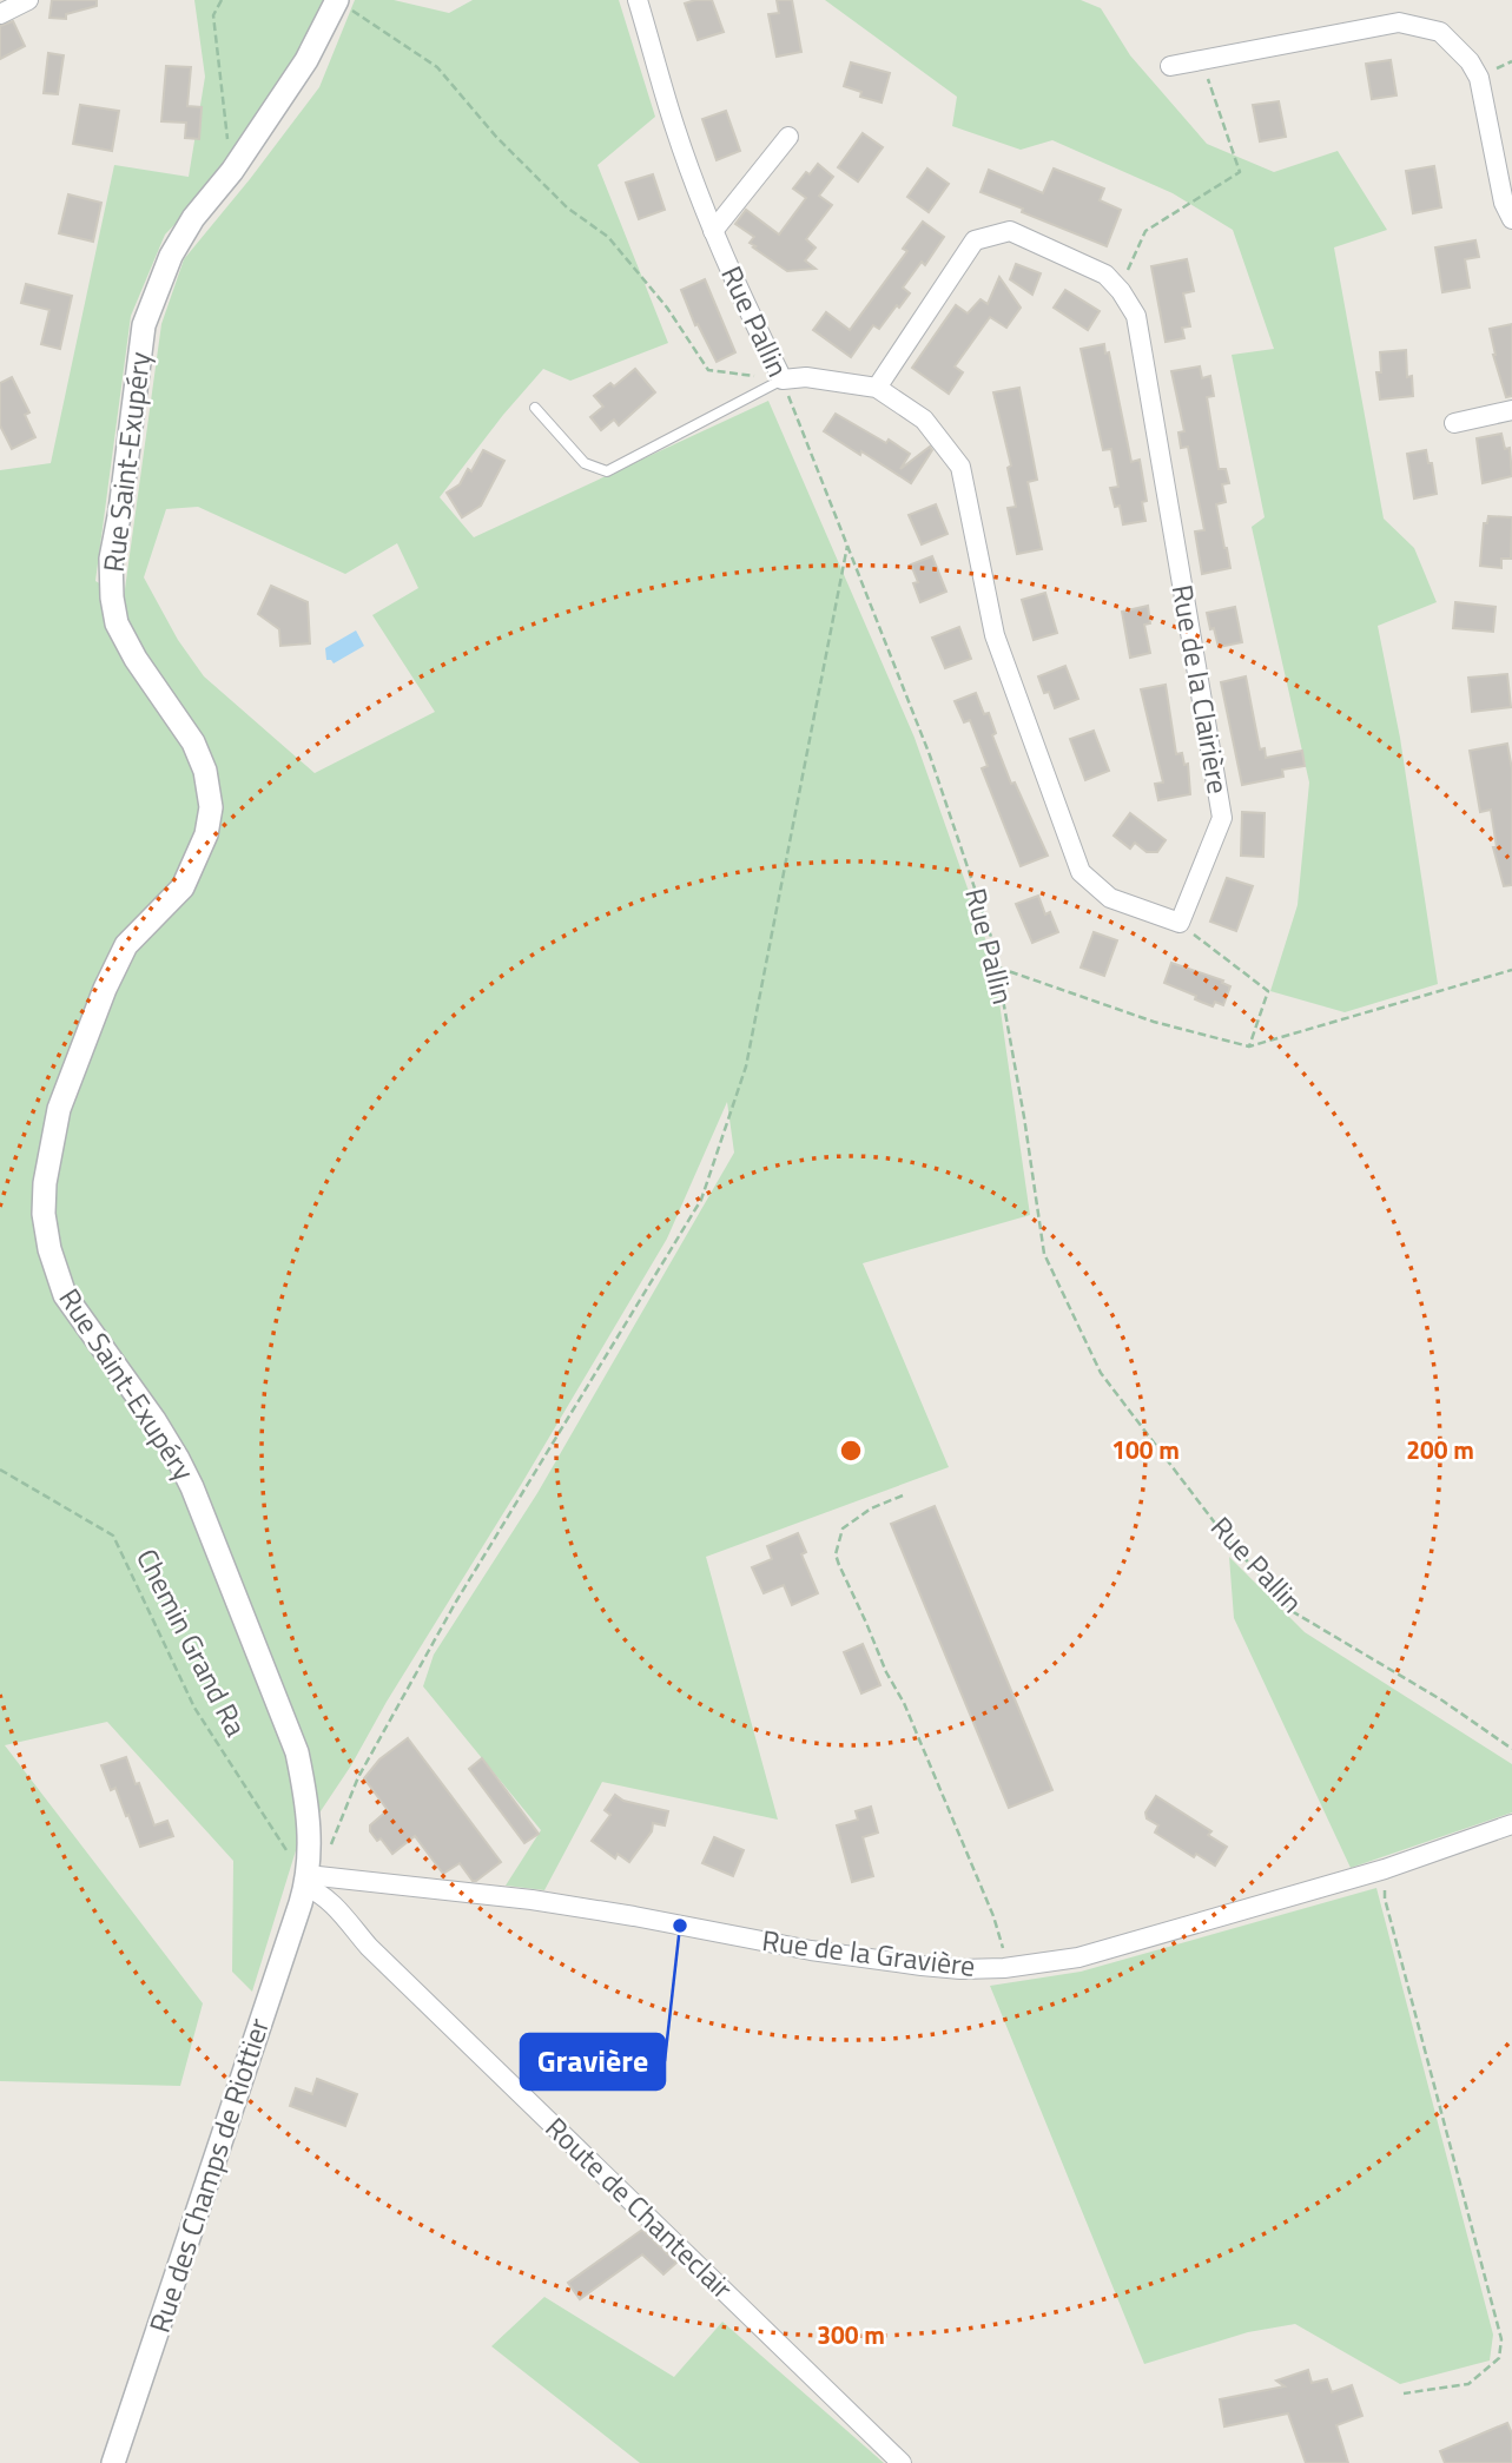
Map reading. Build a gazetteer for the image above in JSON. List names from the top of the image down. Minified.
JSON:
{"streets":{"street":["Rue Pallin","Rue Saint-Exupéry","Rue de la Clairière","Rue de la Gravière","Rue des Champs de Riottier","Route de Chanteclair"],"path":["Chemin Grand Ra"]},"crossings":[["Rue Saint-Exupéry","Chemin Grand Ra"],["Rue Saint-Exupéry","Rue de la Gravière"],["Rue Saint-Exupéry","Rue des Champs de Riottier"],["Rue Saint-Exupéry","Route de Chanteclair"],["Chemin Grand Ra","Rue de la Gravière"],["Chemin Grand Ra","Rue des Champs de Riottier"],["Chemin Grand Ra","Route de Chanteclair"],["Rue de la Gravière","Rue des Champs de Riottier"],["Rue de la Gravière","Route de Chanteclair"],["Rue des Champs de Riottier","Route de Chanteclair"]],"places":["Gravière"],"rings":["100 m","200 m","300 m"]}
